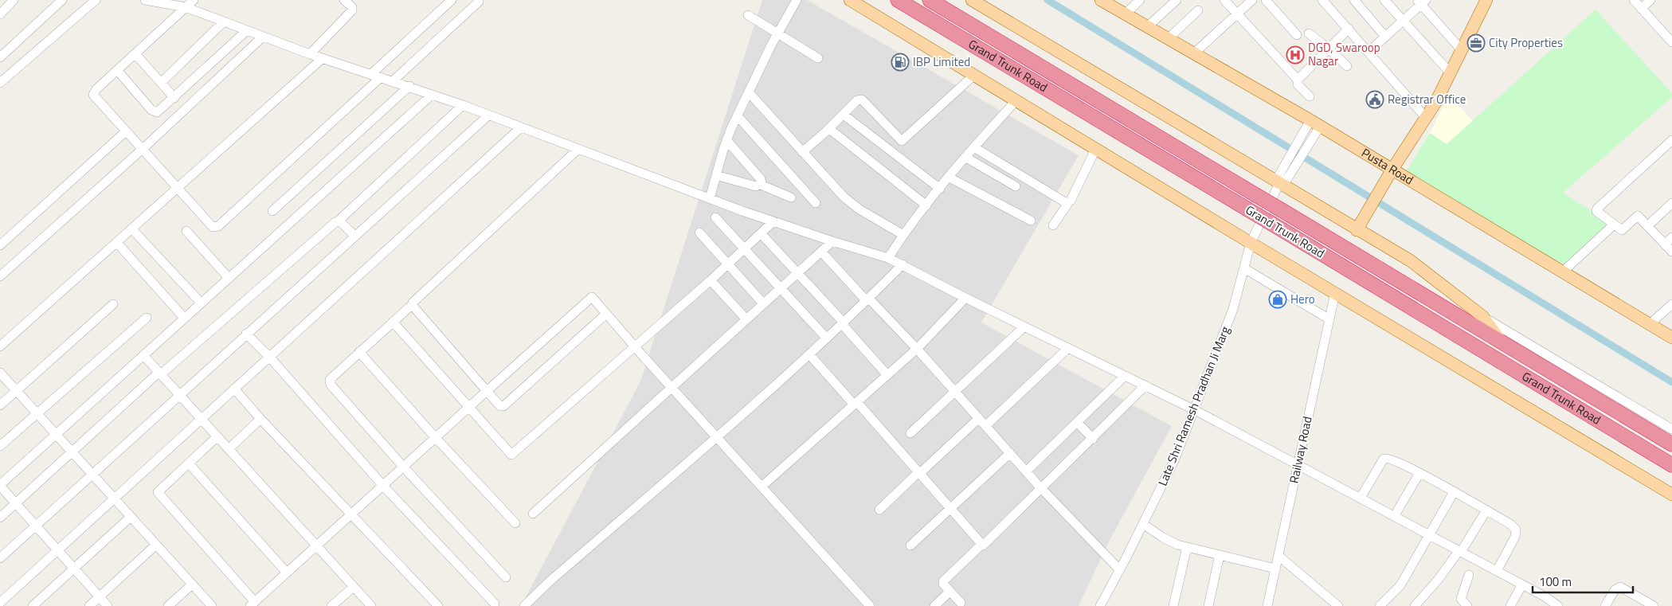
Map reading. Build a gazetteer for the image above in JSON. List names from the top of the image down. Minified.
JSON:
{"streets":{"highway":["Grand Trunk Road"],"main road":["Pusta Road"],"street":["Late Shri Ramesh Pradhan Ji Marg","Railway Road"]},"places":{"office":["City Properties"],"hospital":["DGD, Swaroop Nagar"],"fuel station":["IBP Limited"],"public building":["Registrar Office"],"shop":["Hero"]},"scale_bar":"100 m"}
